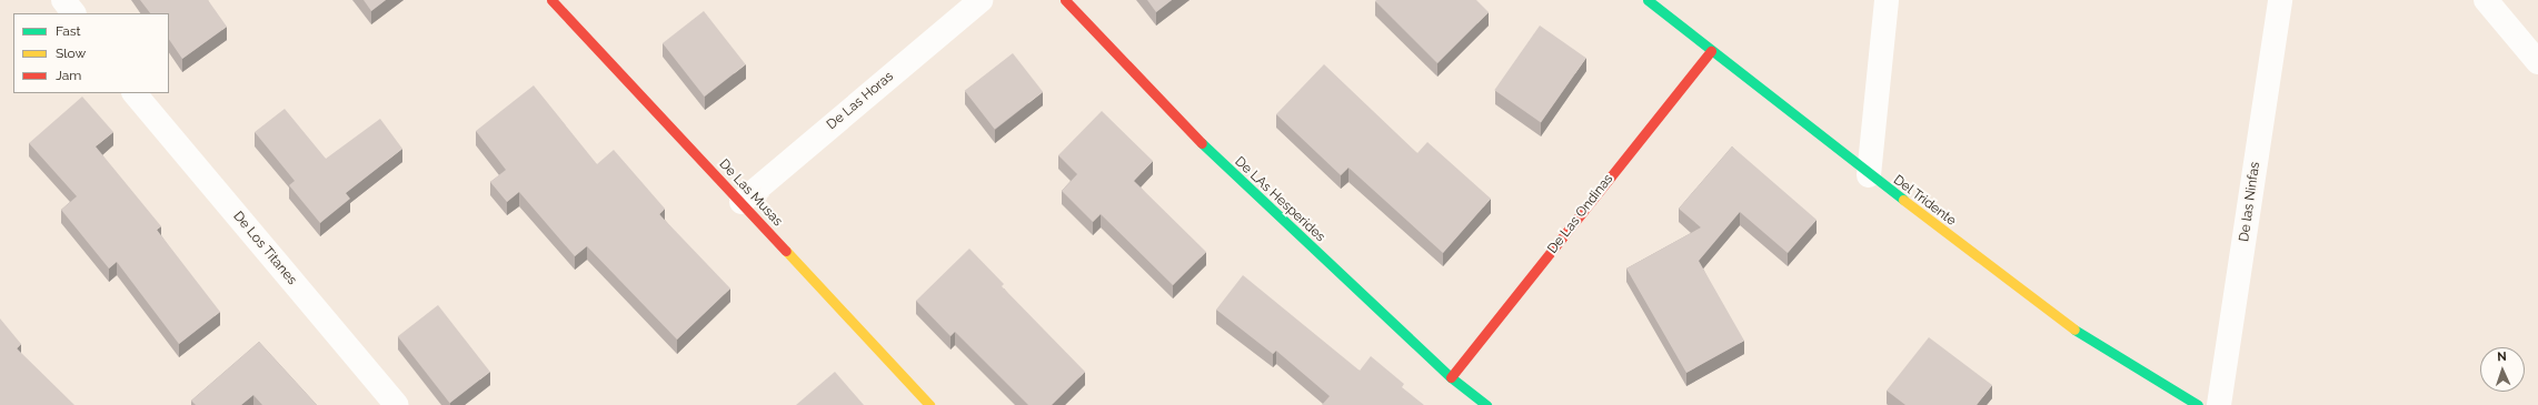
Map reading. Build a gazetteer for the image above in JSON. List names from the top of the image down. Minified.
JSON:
{"streets":{"street":["De Las Horas","De Las Musas","De LAs Hesperides","Del Tridente","De las Ninfas","De Las Ondinas","De Los Titanes"]},"crossings":[["De Las Horas","De Las Musas"],["De LAs Hesperides","De Las Ondinas"],["Del Tridente","De Las Ondinas"]],"legend":["Fast","Slow","Jam"],"north":"top"}
